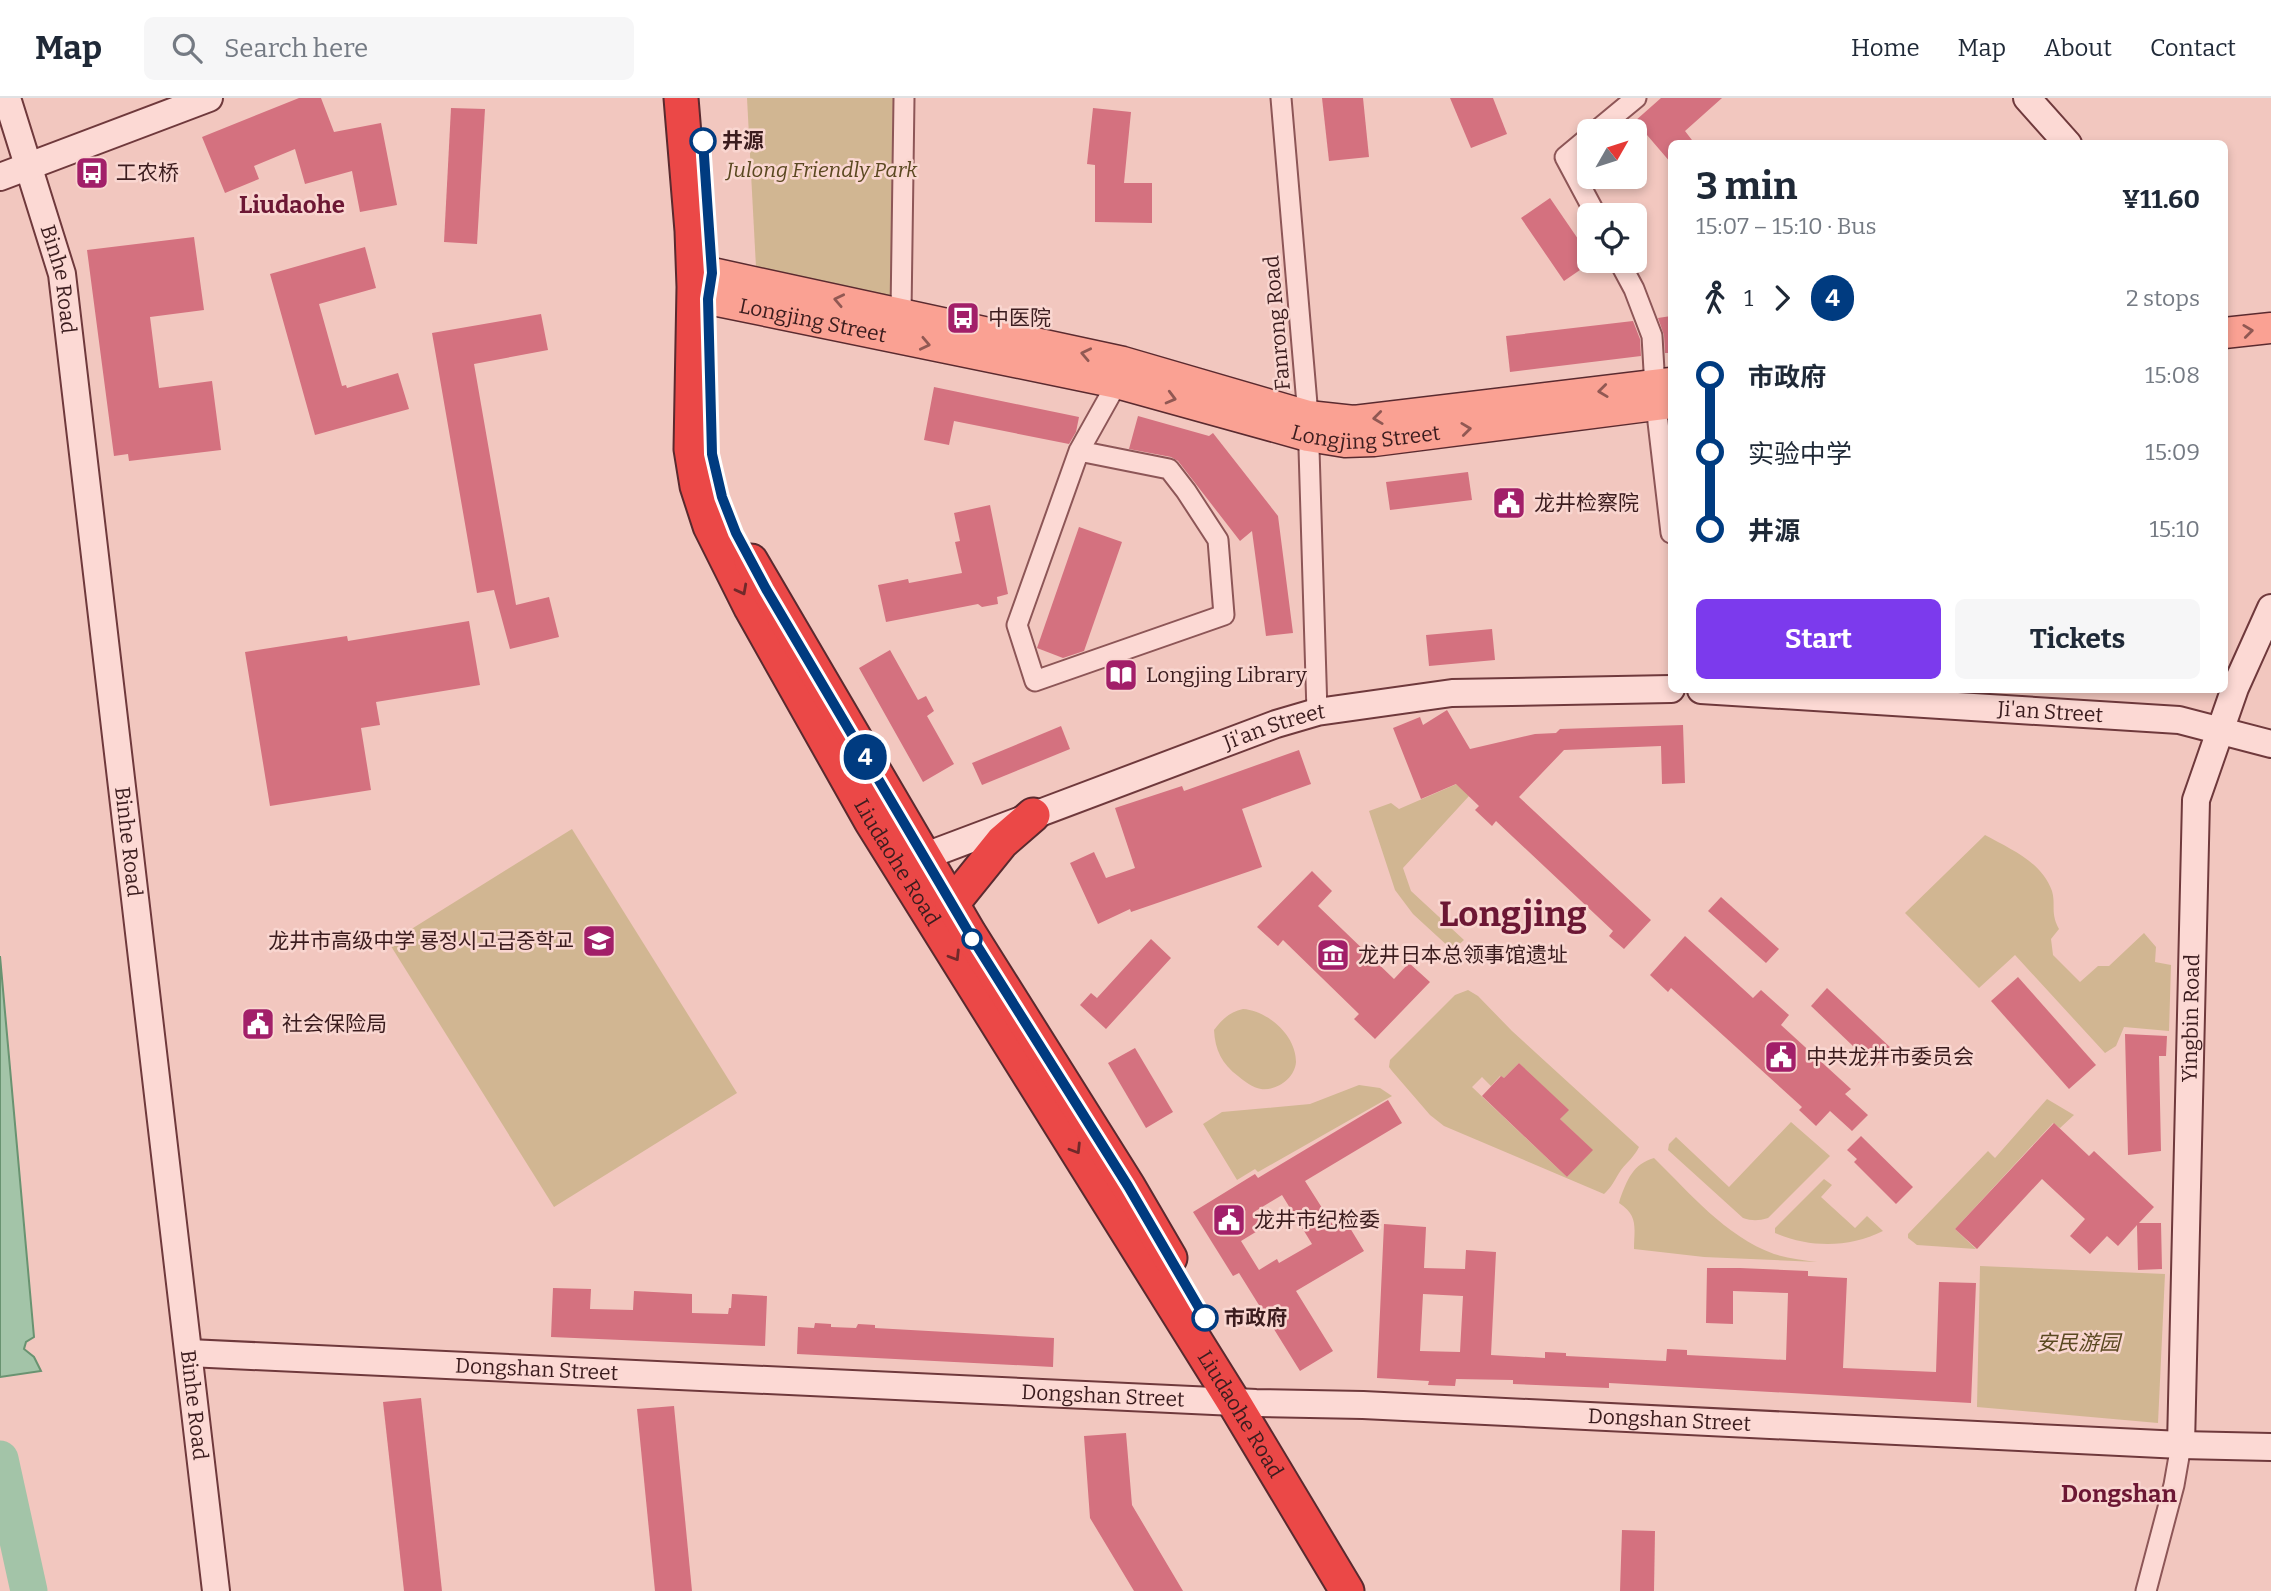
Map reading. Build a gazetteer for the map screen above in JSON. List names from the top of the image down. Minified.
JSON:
{"streets":{"highway":["Liudaohe Road"],"main road":["Longjing Street"],"street":["Binhe Road","Fanrong Road","Ji'an Street","Yingbin Road","Dongshan Street"]},"crossings":[["Binhe Road","Dongshan Street"],["Longjing Street","Fanrong Road"],["Longjing Street","Liudaohe Road"],["Fanrong Road","Ji'an Street"],["Ji'an Street","Liudaohe Road"],["Ji'an Street","Yingbin Road"],["Liudaohe Road","Dongshan Street"],["Yingbin Road","Dongshan Street"]],"districts":["Liudaohe","Longjing","Dongshan"],"parks":["Julong Friendly Park","安民游园"],"places":{"other":["井源","市政府"],"bus stop":["工农桥","中医院"],"public building":["龙井检察院","社会保险局","中共龙井市委员会","龙井市纪检委"],"library":["Longjing Library"],"school or university":["龙井市高级中学 룡정시고급중학교"],"museum":["龙井日本总领事馆遗址"]},"lines":["bus line 4"],"north":"top right","page":{"header":"Map","search":"Search here","nav":["Home","Map","About","Contact"],"on_map":"4","heading":["3 min","15:07 – 15:10 · Bus","¥11.60"],"legs":["1","4","2 stops"],"list":[{"name":"市政府","value":"15:08"},{"name":"实验中学","value":"15:09"},{"name":"井源","value":"15:10"}],"buttons":["Start","Tickets"]}}
